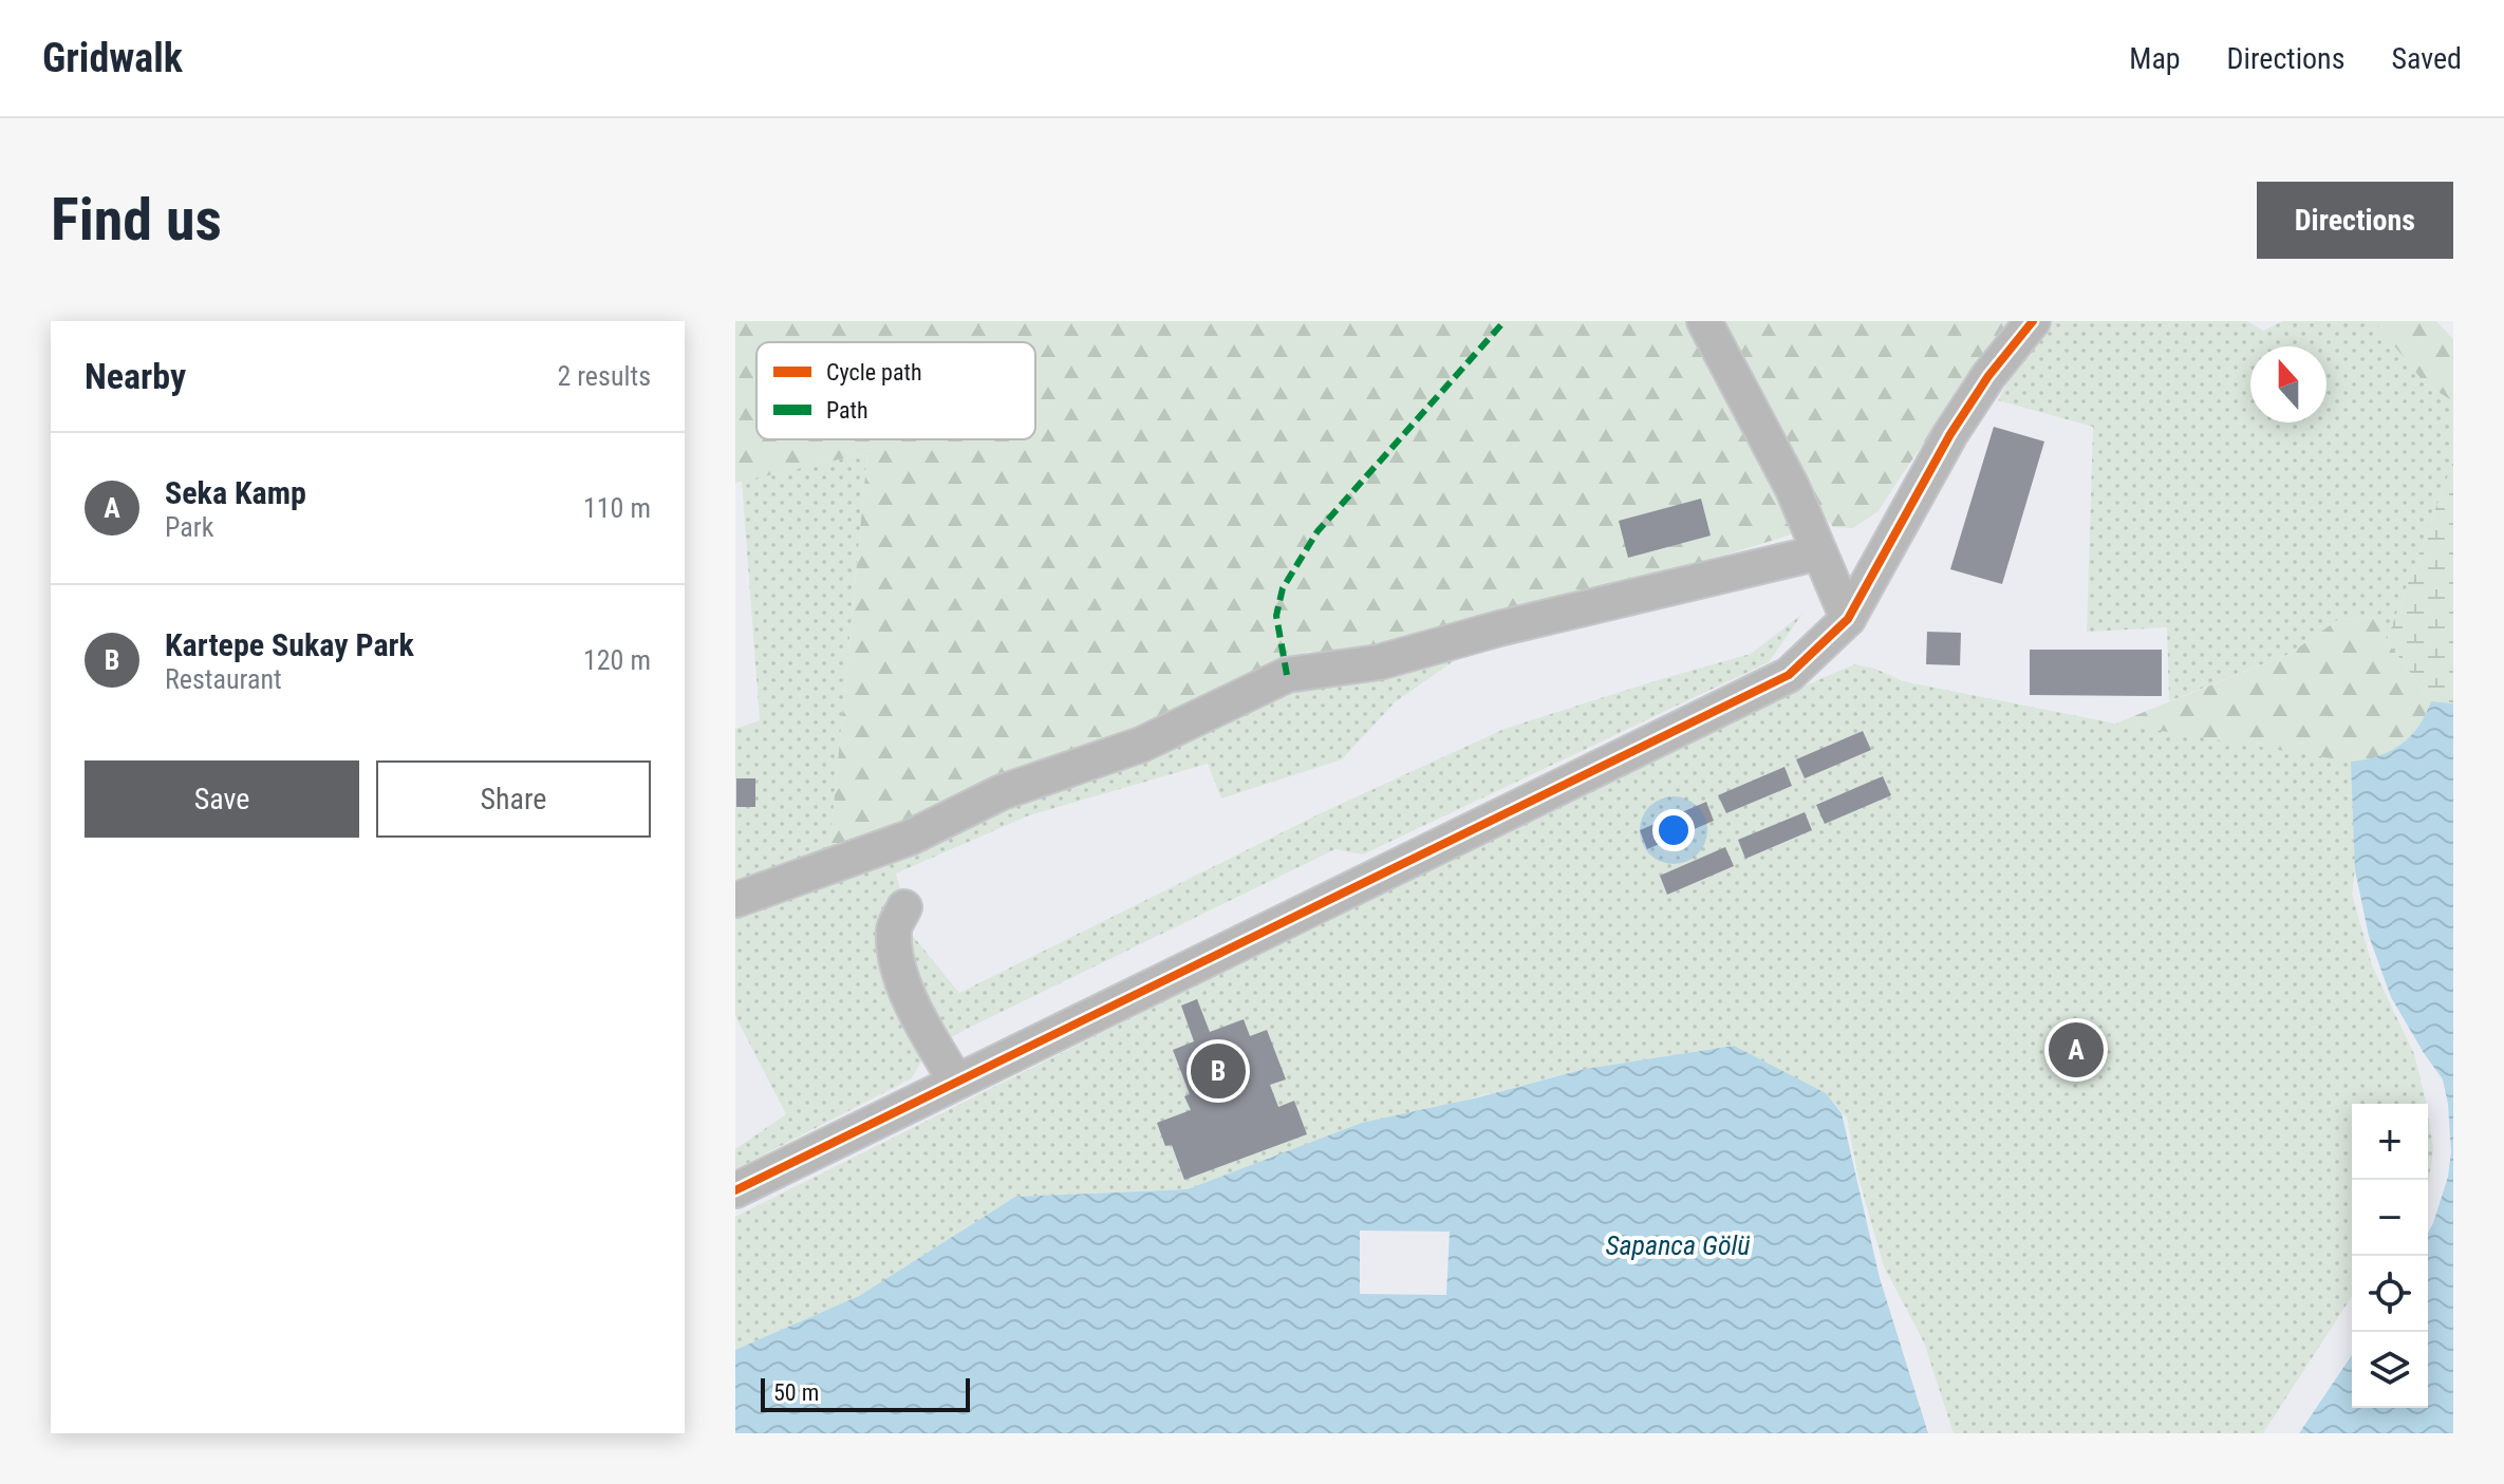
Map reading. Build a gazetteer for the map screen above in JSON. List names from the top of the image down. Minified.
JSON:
{"water":["Sapanca Gölü"],"legend":["Cycle path","Path"],"scale_bar":"50 m","north":"top","page":{"header":"Gridwalk","nav":["Map","Directions","Saved"],"buttons":["Directions",["Save","Share"]],"title":"Find us","heading":["Nearby","2 results"],"list":[{"mark":"A","name":"Seka Kamp","note":"Park","value":"110 m"},{"mark":"B","name":"Kartepe Sukay Park","note":"Restaurant","value":"120 m"}],"pins":["A","B"],"map_buttons":["+","−"],"scale":"50 m"}}
